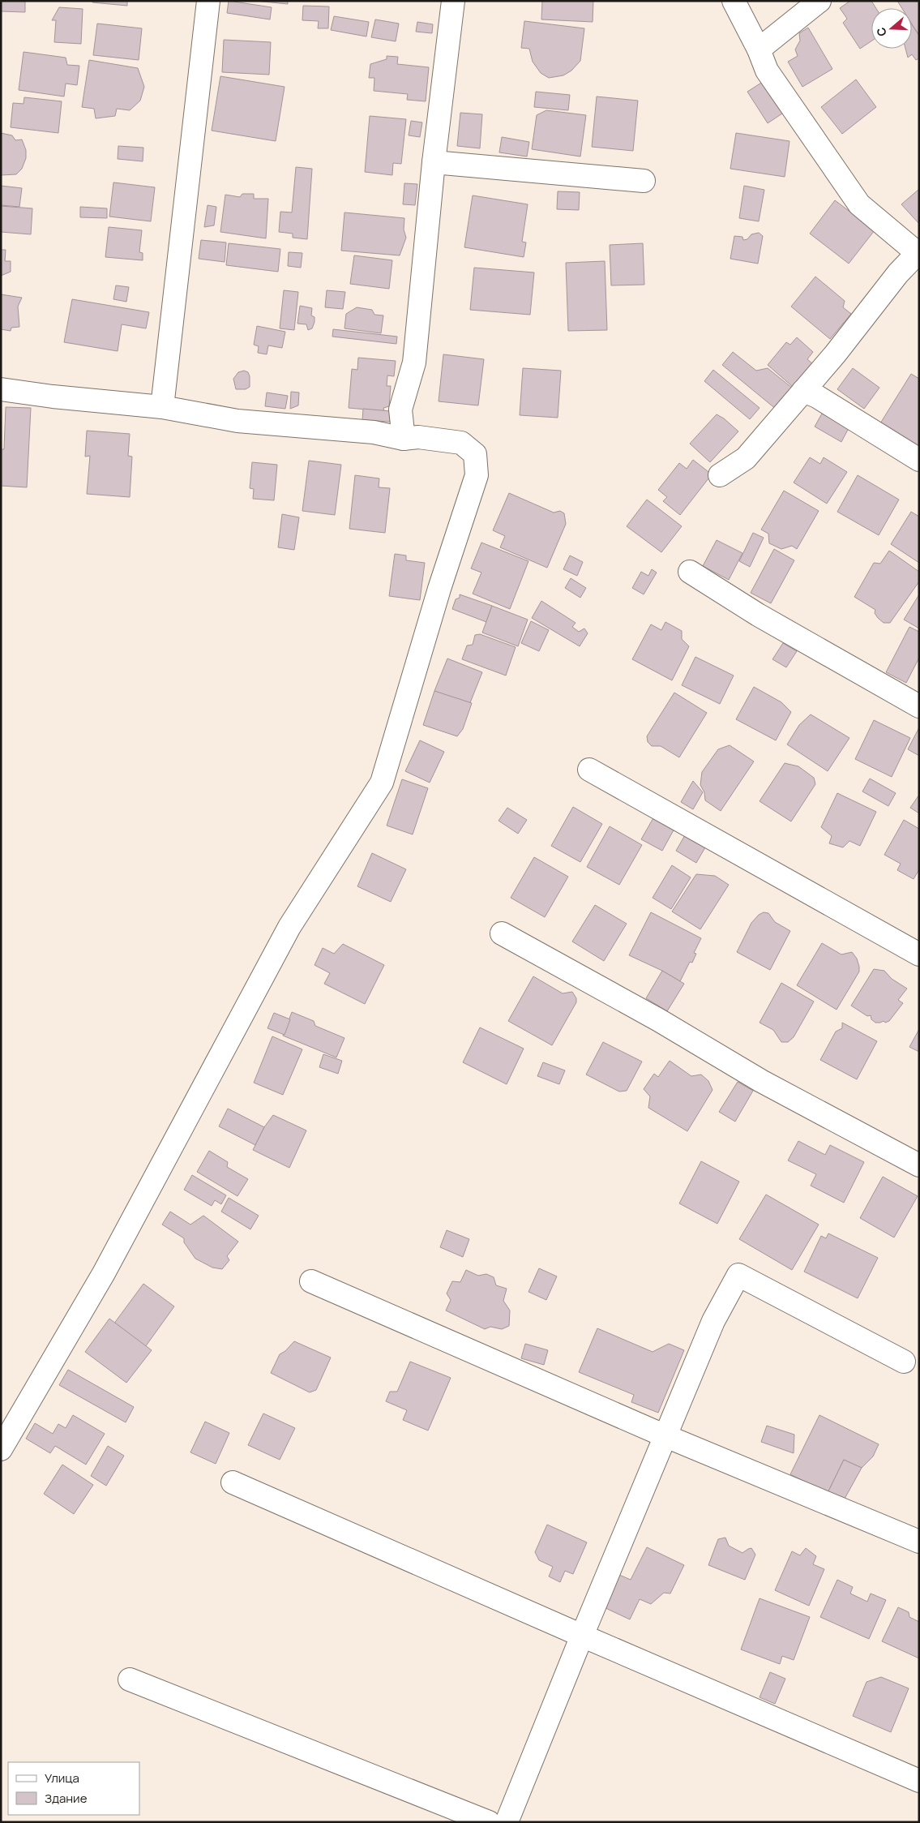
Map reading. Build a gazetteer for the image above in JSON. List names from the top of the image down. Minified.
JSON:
{"legend":["Улица","Здание"],"north":"left"}
